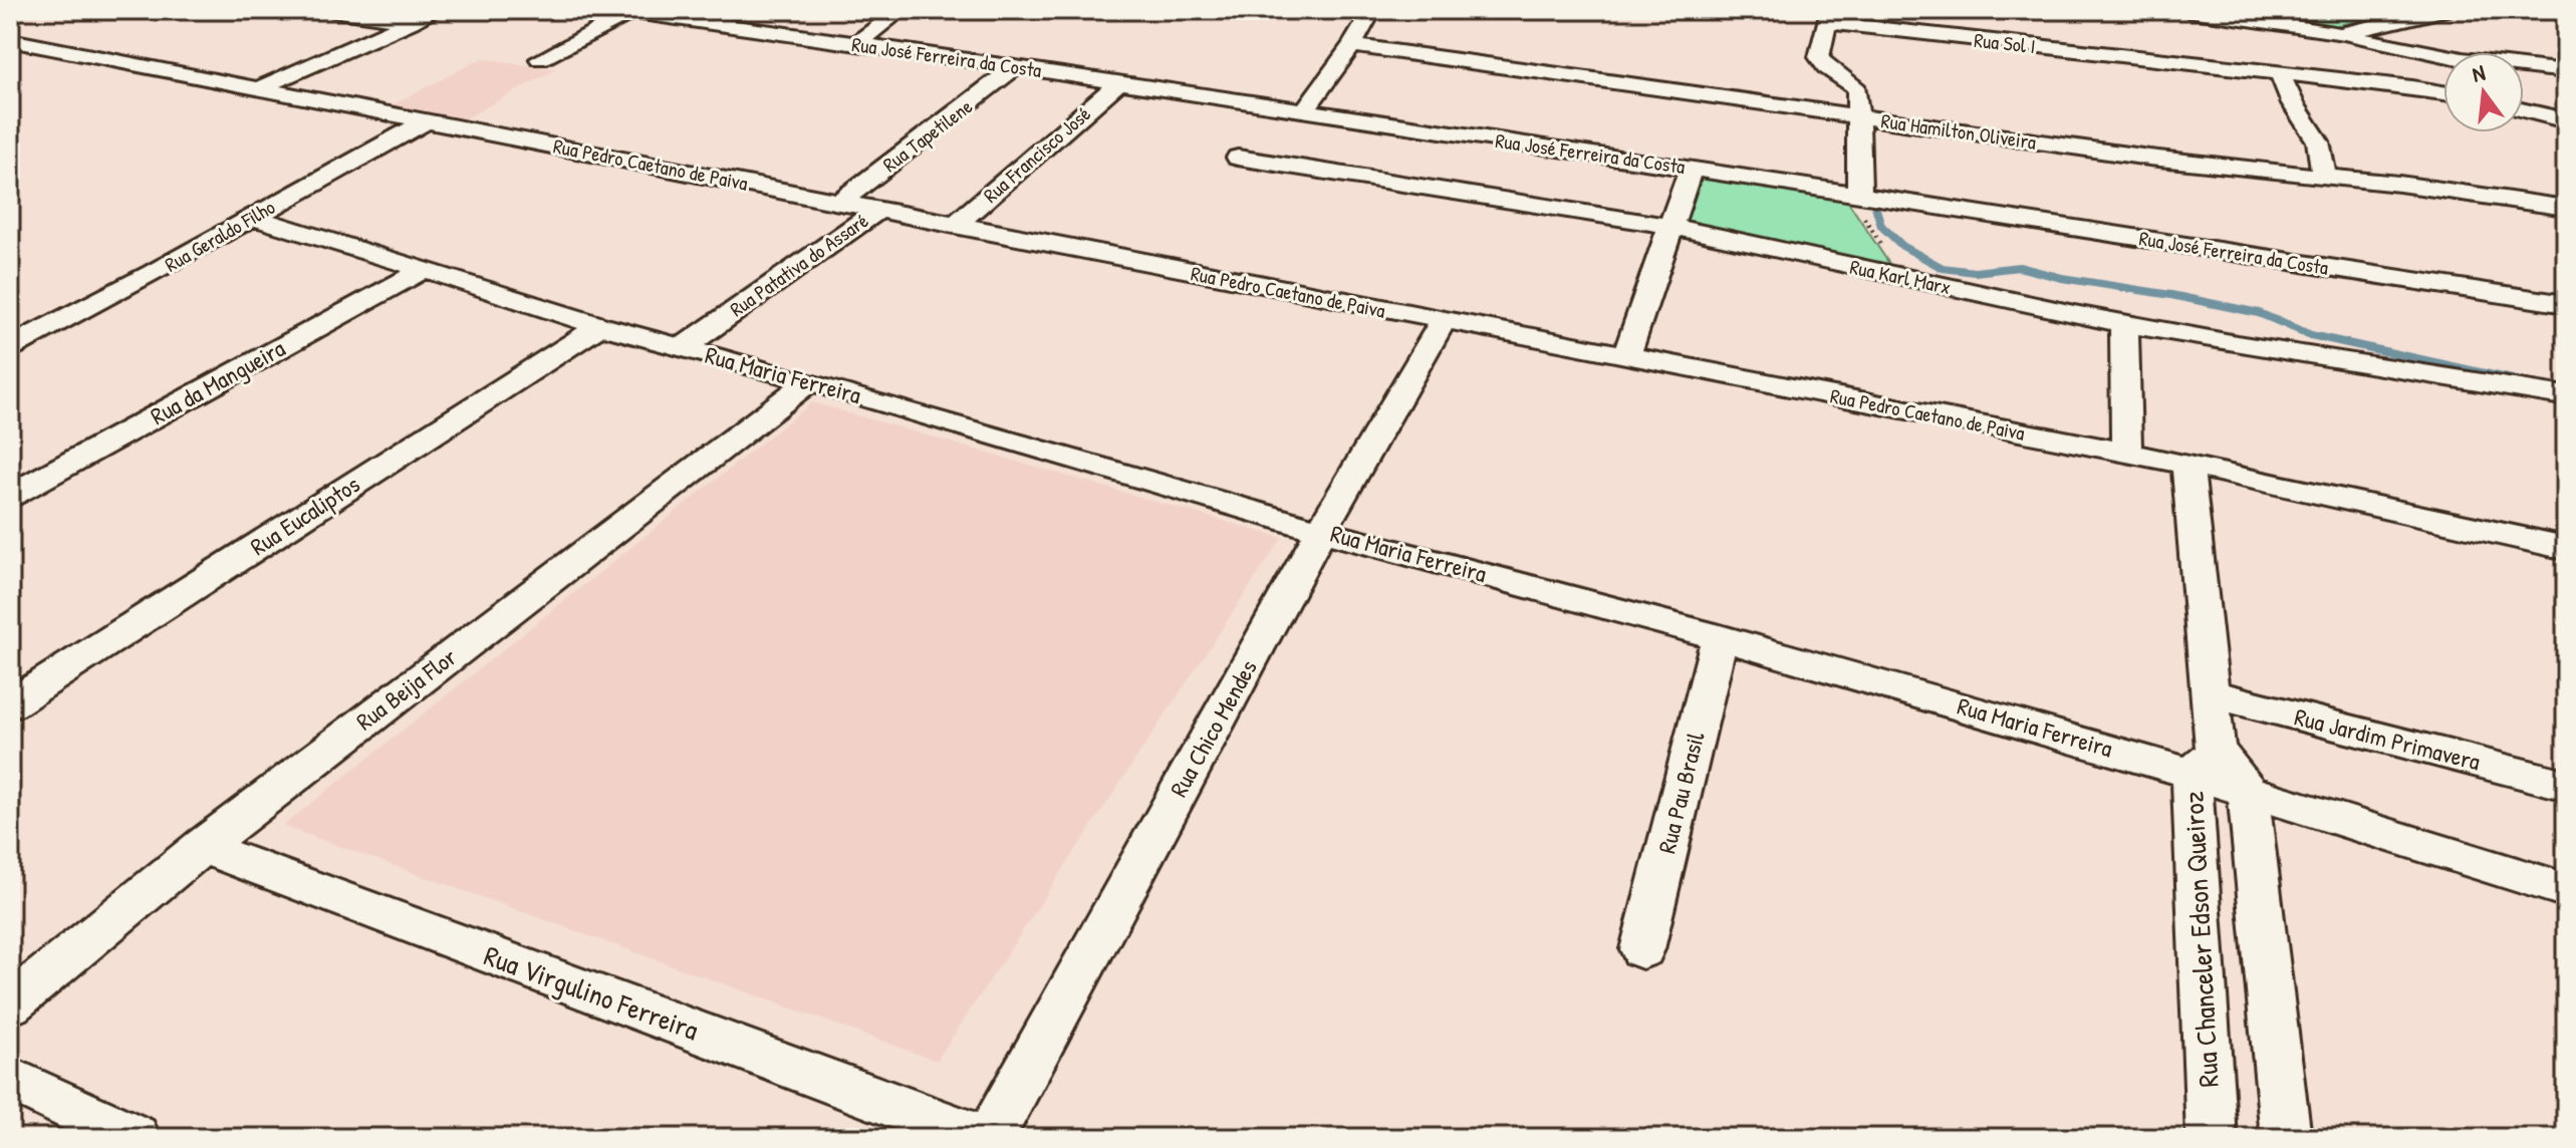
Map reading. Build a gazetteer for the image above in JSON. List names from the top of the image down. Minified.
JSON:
{"streets":{"street":["Rua Sol I","Rua José Ferreira da Costa","Rua Hamilton Oliveira","Rua Tapetilene","Rua Francisco José","Rua Pedro Caetano de Paiva","Rua Geraldo Filho","Rua Patativa do Assaré","Rua Karl Marx","Rua Maria Ferreira","Rua da Mangueira","Rua Eucaliptos","Rua Beija Flor","Rua Chico Mendes","Rua Jardim Primavera","Rua Pau Brasil","Rua Chanceler Edson Queiroz","Rua Virgulino Ferreira"]},"crossings":[["Rua José Ferreira da Costa","Rua Tapetilene"],["Rua José Ferreira da Costa","Rua Francisco José"],["Rua Tapetilene","Rua Pedro Caetano de Paiva"],["Rua Francisco José","Rua Pedro Caetano de Paiva"],["Rua Pedro Caetano de Paiva","Rua Geraldo Filho"],["Rua Pedro Caetano de Paiva","Rua Patativa do Assaré"],["Rua Pedro Caetano de Paiva","Rua Chico Mendes"],["Rua Pedro Caetano de Paiva","Rua Chanceler Edson Queiroz"],["Rua Geraldo Filho","Rua Maria Ferreira"],["Rua Patativa do Assaré","Rua Maria Ferreira"],["Rua Maria Ferreira","Rua da Mangueira"],["Rua Maria Ferreira","Rua Eucaliptos"],["Rua Maria Ferreira","Rua Beija Flor"],["Rua Maria Ferreira","Rua Chico Mendes"],["Rua Maria Ferreira","Rua Pau Brasil"],["Rua Maria Ferreira","Rua Chanceler Edson Queiroz"],["Rua Beija Flor","Rua Virgulino Ferreira"],["Rua Jardim Primavera","Rua Chanceler Edson Queiroz"]],"north":"top"}
